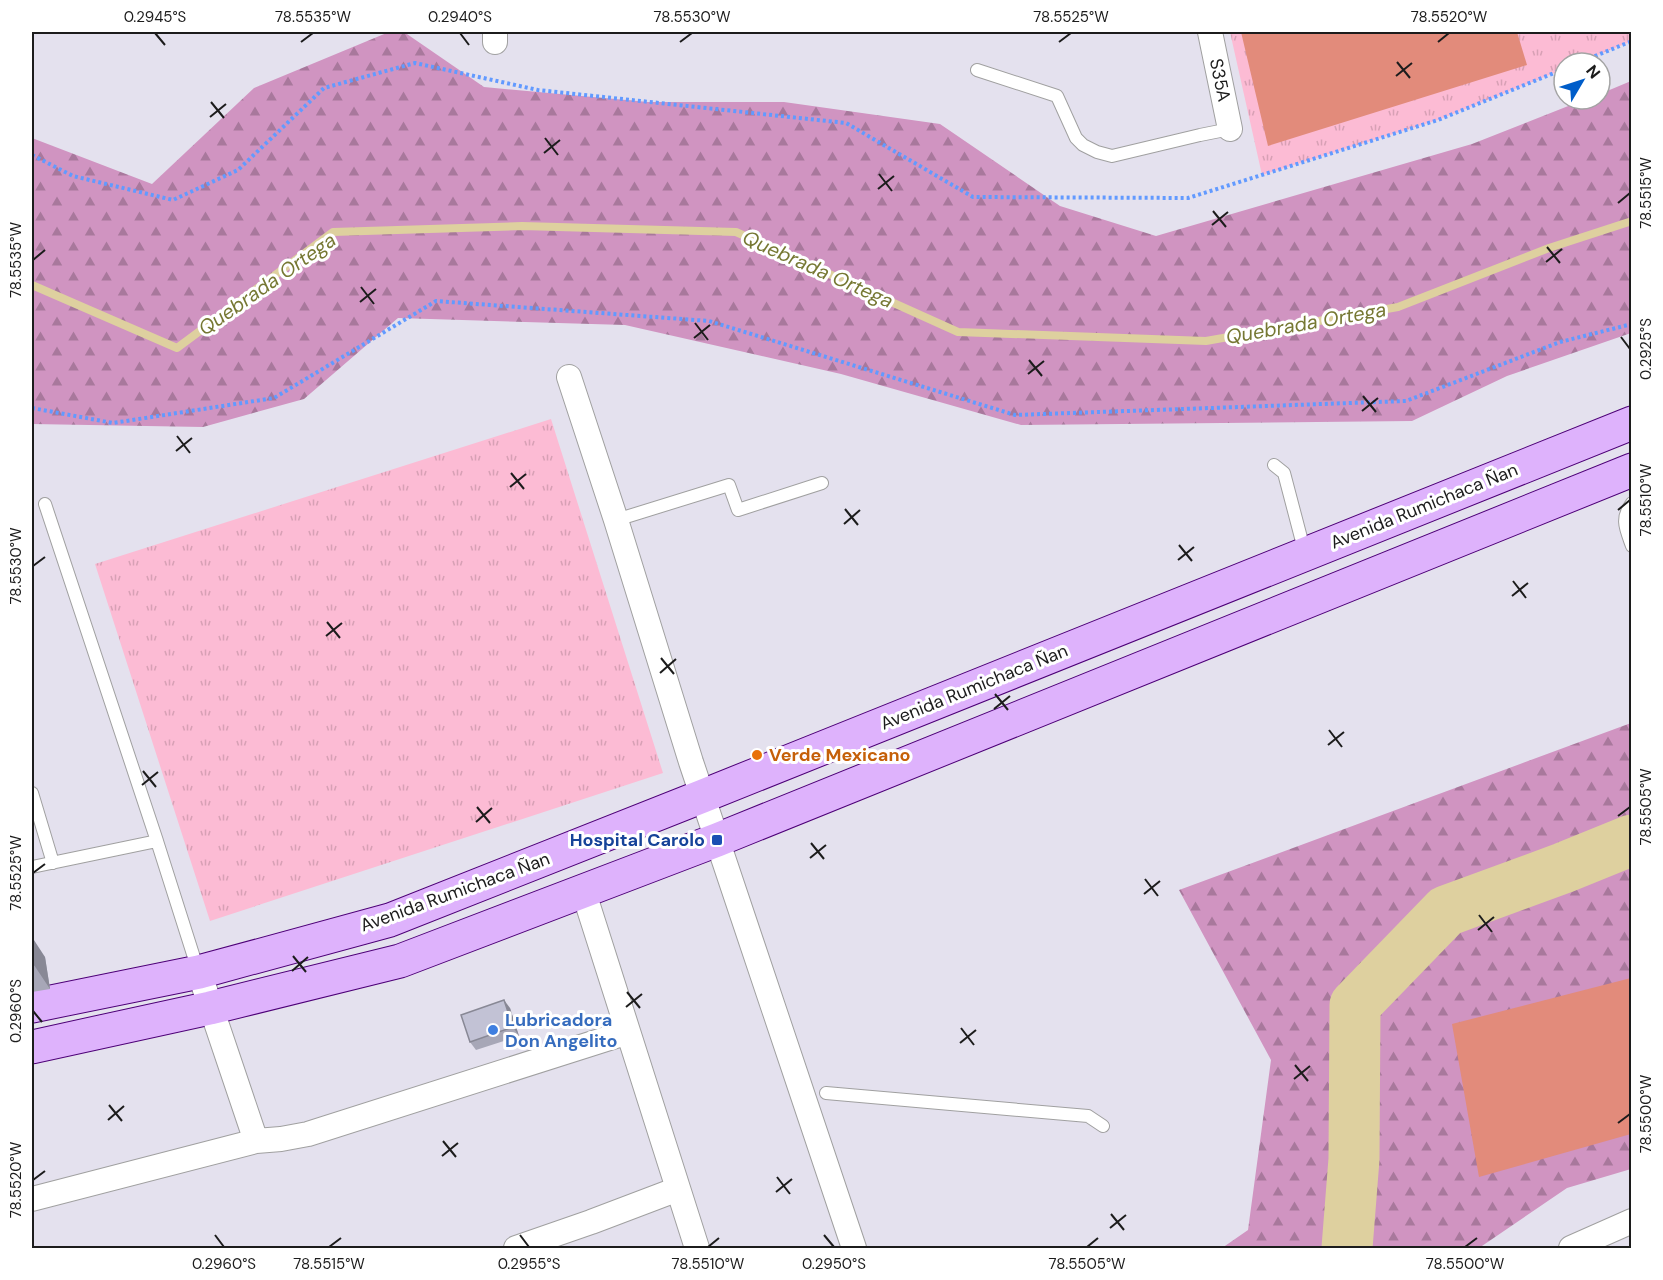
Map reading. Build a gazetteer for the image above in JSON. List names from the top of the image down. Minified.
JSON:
{"streets":{"main road":["Avenida Rumichaca Ñan"],"street":["S35A"]},"water":["Quebrada Ortega"],"places":{"other":["Verde Mexicano","Lubricadora Don Angelito"],"transit":["Hospital Carolo"]},"north":"top right","coordinates":["0.2945°S","78.5535°W","0.2940°S","78.5530°W","78.5525°W","78.5520°W","78.5515°W","0.2925°S","78.5510°W","78.5505°W","0.2960°S","78.5500°W","0.2955°S","0.2950°S"]}
